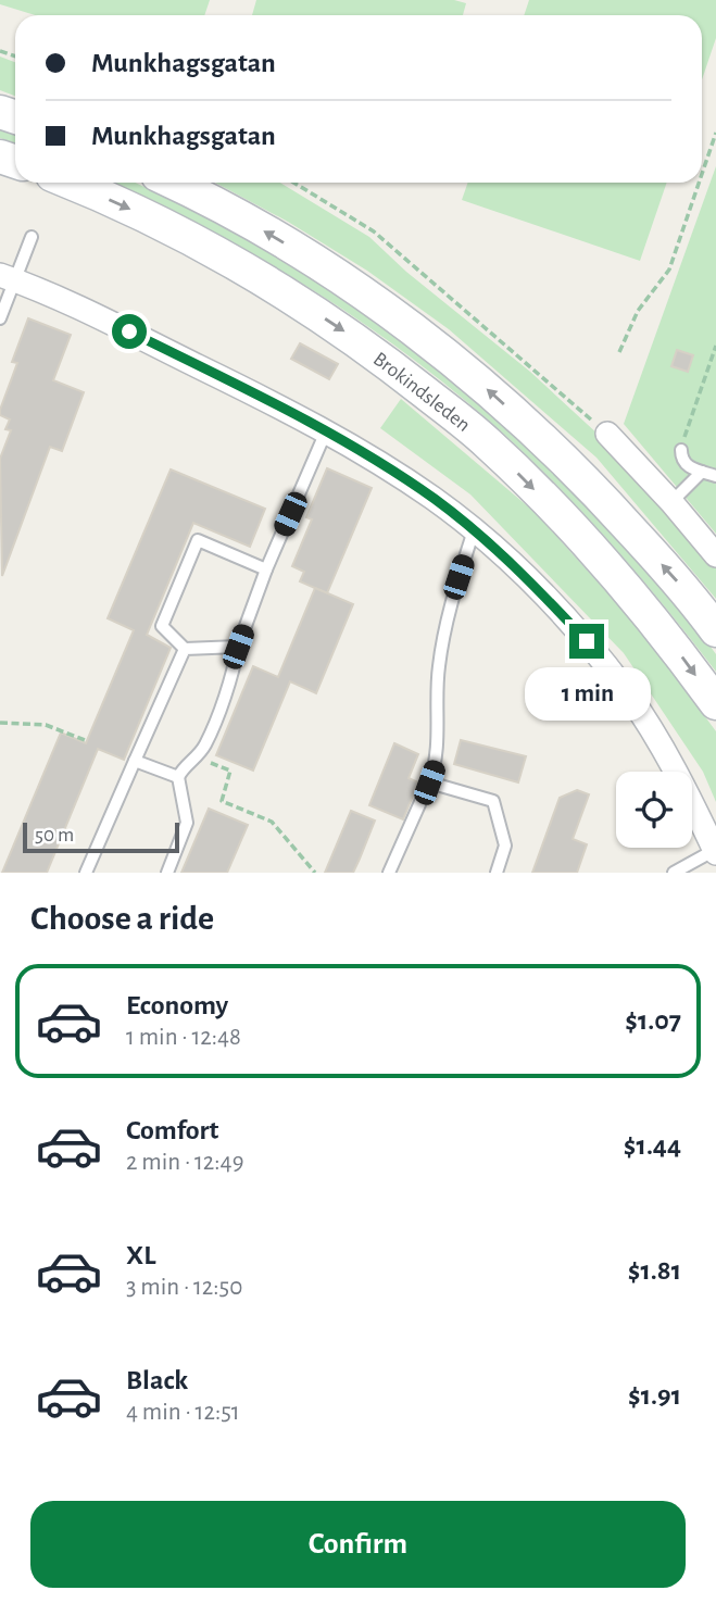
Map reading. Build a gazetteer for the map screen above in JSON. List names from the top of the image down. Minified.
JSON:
{"streets":{"main road":["Brokindsleden"]},"scale_bar":"50 m","page":{"banner":["Munkhagsgatan","Munkhagsgatan"],"bubble":"1 min","scale":"50 m","heading":"Choose a ride","list":[{"name":"Economy","note":"1 min · 12:48","value":"$1.07"},{"name":"Comfort","note":"2 min · 12:49","value":"$1.44"},{"name":"XL","note":"3 min · 12:50","value":"$1.81"},{"name":"Black","note":"4 min · 12:51","value":"$1.91"}],"buttons":"Confirm"}}
